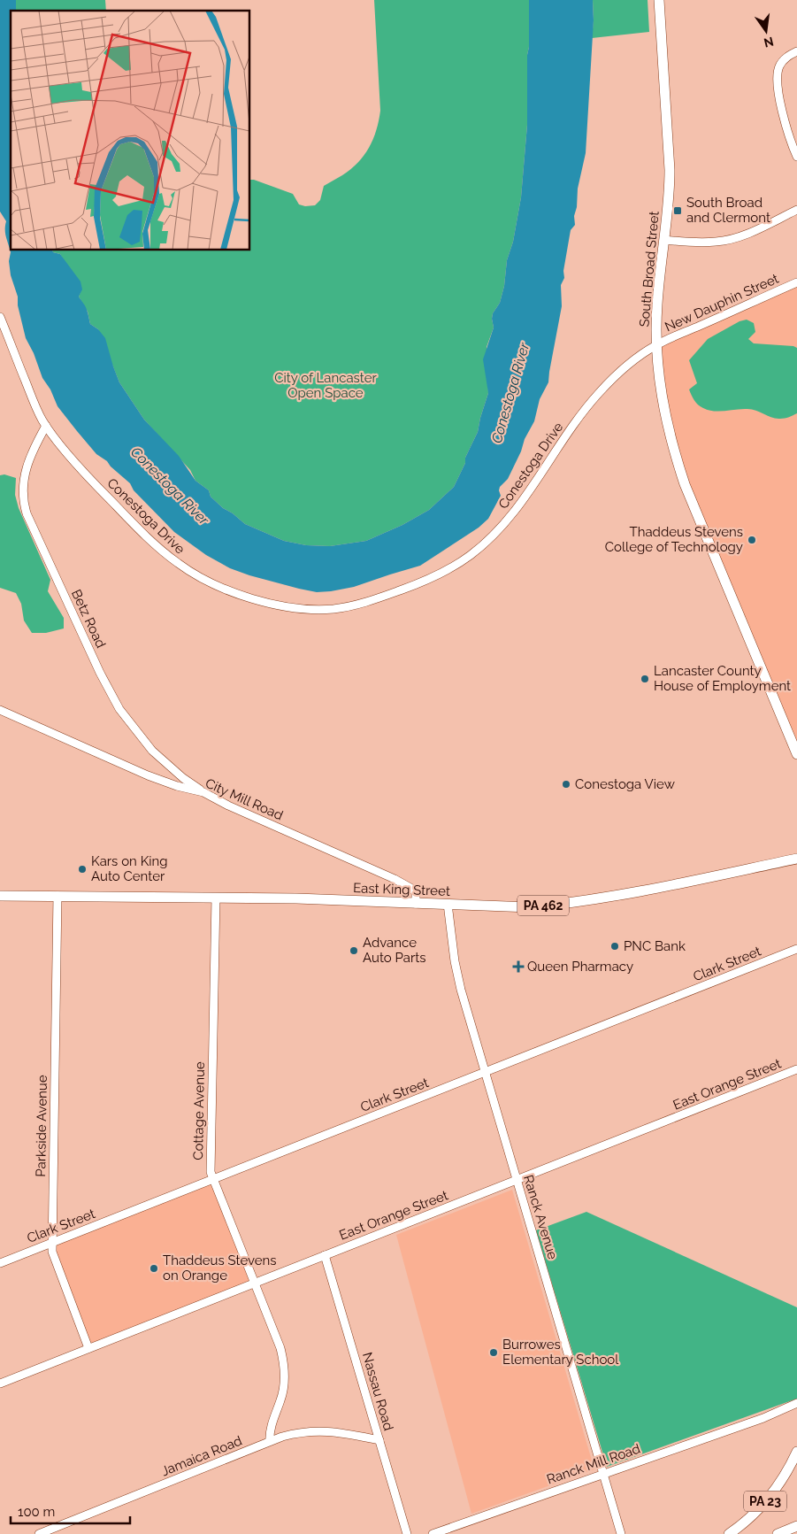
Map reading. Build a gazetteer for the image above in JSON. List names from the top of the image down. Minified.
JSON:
{"streets":{"main road":["South Broad Street","East King Street","PA 462","PA 23"],"street":["New Dauphin Street","Conestoga Drive","Betz Road","City Mill Road","Clark Street","East Orange Street","Cottage Avenue","Parkside Avenue","Ranck Avenue","Nassau Road","Jamaica Road","Ranck Mill Road"]},"crossings":[["South Broad Street","New Dauphin Street"],["South Broad Street","Conestoga Drive"],["New Dauphin Street","Conestoga Drive"],["Conestoga Drive","Betz Road"],["Betz Road","City Mill Road"],["City Mill Road","East King Street"],["East King Street","Cottage Avenue"],["East King Street","Parkside Avenue"],["East King Street","Ranck Avenue"],["Clark Street","Cottage Avenue"],["Clark Street","Parkside Avenue"],["Clark Street","Ranck Avenue"],["East Orange Street","Cottage Avenue"],["East Orange Street","Parkside Avenue"],["East Orange Street","Ranck Avenue"],["East Orange Street","Nassau Road"],["Cottage Avenue","Jamaica Road"],["Ranck Avenue","Ranck Mill Road"],["Nassau Road","Jamaica Road"]],"water":["Conestoga River"],"parks":["City of Lancaster Open Space"],"places":{"transit":["South Broad and Clermont"],"other":["Thaddeus Stevens College of Technology","Lancaster County House of Employment","Conestoga View","Kars on King Auto Center","PNC Bank","Advance Auto Parts","Thaddeus Stevens on Orange","Burrowes Elementary School"],"health":["Queen Pharmacy"]},"scale_bar":"100 m","north":"bottom"}
